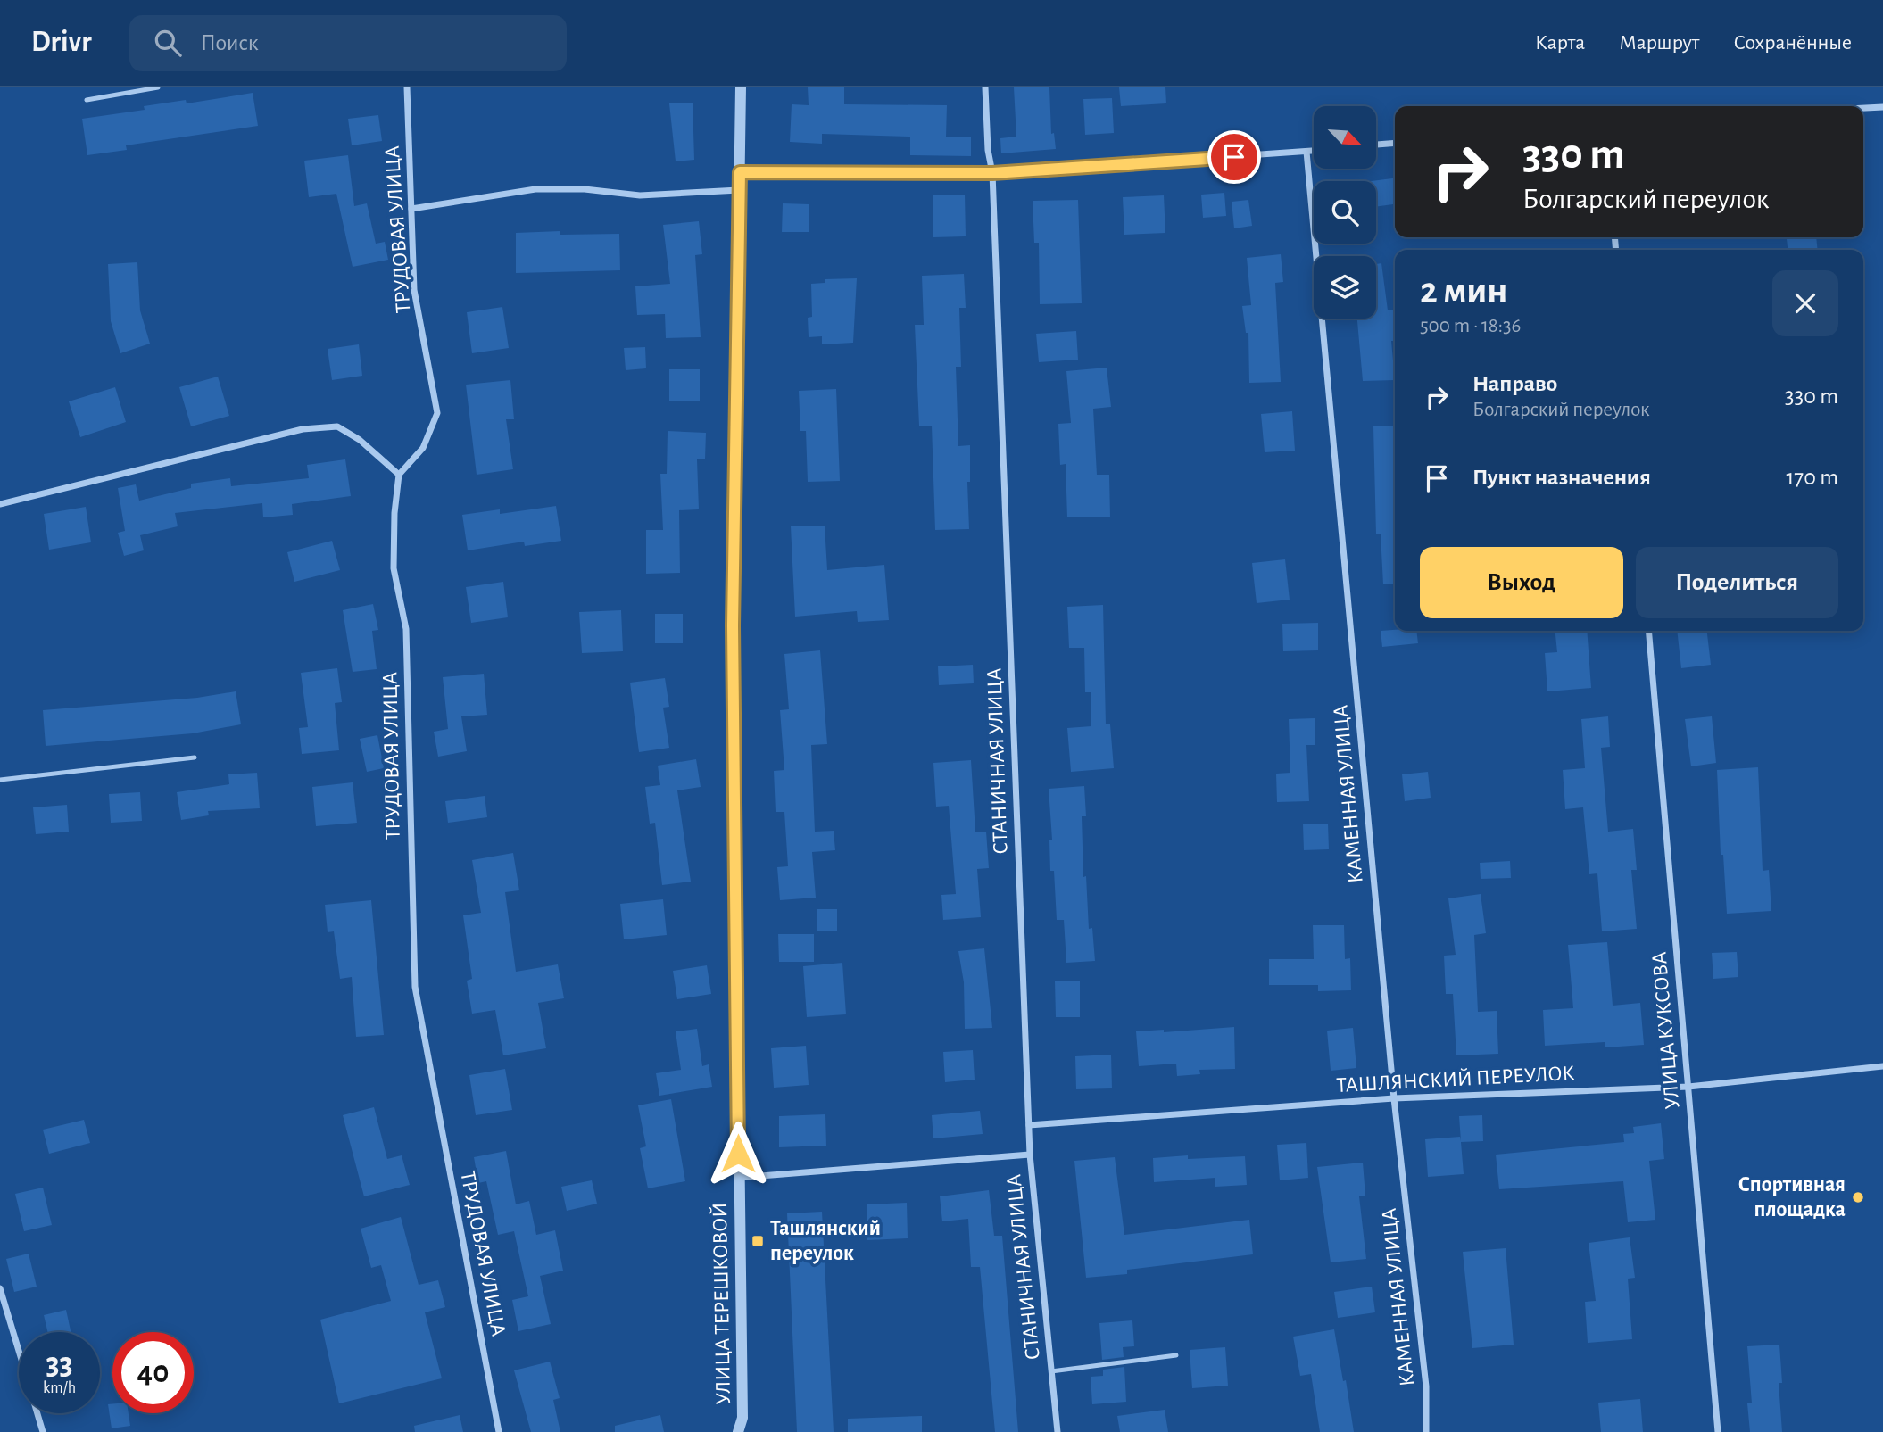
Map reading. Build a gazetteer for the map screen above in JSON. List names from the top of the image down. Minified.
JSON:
{"streets":{"street":["ТРУДОВАЯ УЛИЦА","СТАНИЧНАЯ УЛИЦА","КАМЕННАЯ УЛИЦА","УЛИЦА КУКСОВА","ТАШЛЯНСКИЙ ПЕРЕУЛОК","УЛИЦА ТЕРЕШКОВОЙ"]},"crossings":[["СТАНИЧНАЯ УЛИЦА","ТАШЛЯНСКИЙ ПЕРЕУЛОК"],["КАМЕННАЯ УЛИЦА","ТАШЛЯНСКИЙ ПЕРЕУЛОК"],["УЛИЦА КУКСОВА","ТАШЛЯНСКИЙ ПЕРЕУЛОК"]],"places":{"other":["Спортивная площадка"],"transit":["Ташлянский переулок"]},"north":"bottom right","page":{"header":"Drivr","search":"Поиск","nav":["Карта","Маршрут","Сохранённые"],"turn":["330 m","Болгарский переулок"],"heading":["2 мин","500 m · 18:36"],"list":[{"name":"Направо","note":"Болгарский переулок","value":"330 m"},{"name":"Пункт назначения","value":"170 m"}],"buttons":["Выход","Поделиться"],"speed":"33 km/h","limit":"40"}}
